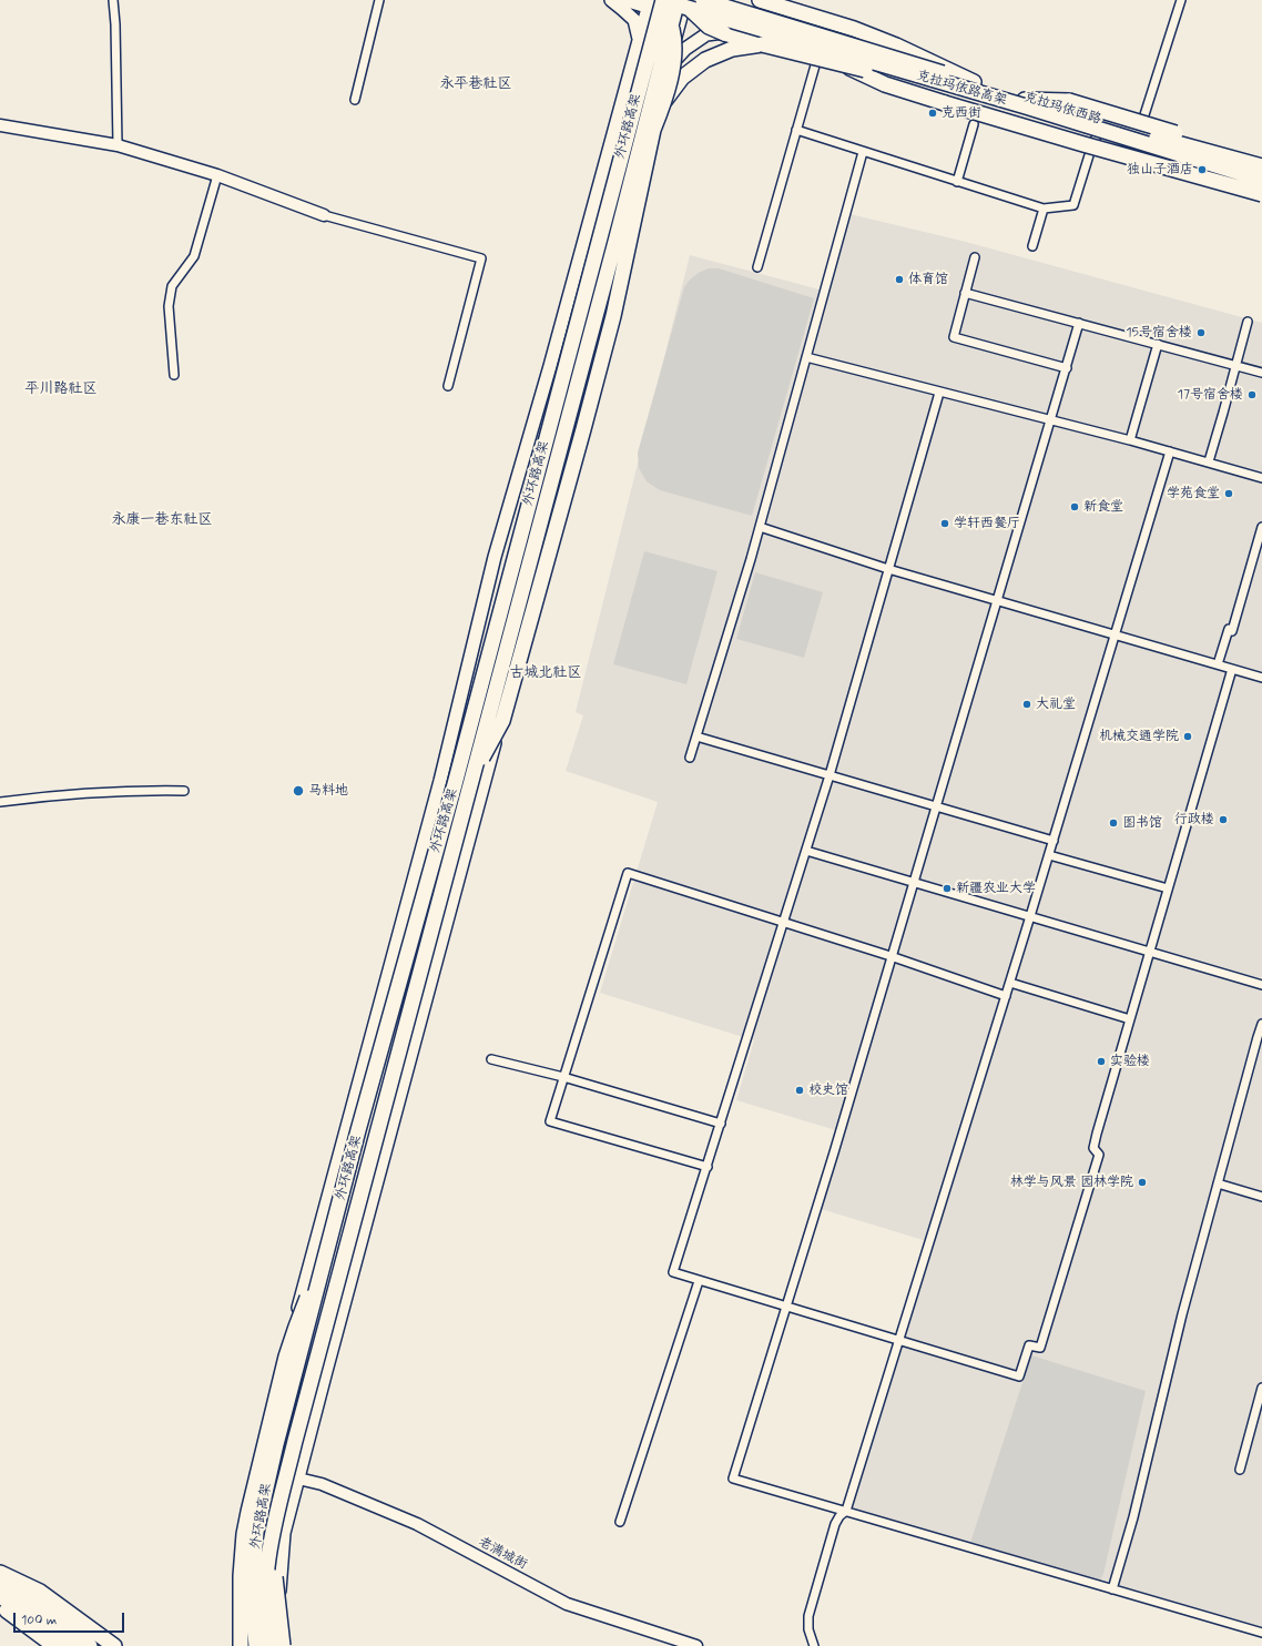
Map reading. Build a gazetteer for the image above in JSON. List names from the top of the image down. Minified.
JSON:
{"streets":{"highway":["克拉玛依路高架","外环路高架"],"main road":["克拉玛依西路"],"street":["老满城街"]},"crossings":[["克拉玛依路高架","克拉玛依西路"],["克拉玛依路高架","外环路高架"],["克拉玛依西路","外环路高架"]],"districts":["永平巷社区","平川路社区","永康一巷东社区","古城北社区"],"places":["克西街","独山子酒店","体育馆","15号宿舍楼","17号宿舍楼","学苑食堂","新食堂","学轩西餐厅","大礼堂","机械交通学院","马料地","行政楼","图书馆","新疆农业大学","实验楼","校史馆","林学与风景 园林学院"],"scale_bar":"100 m"}
